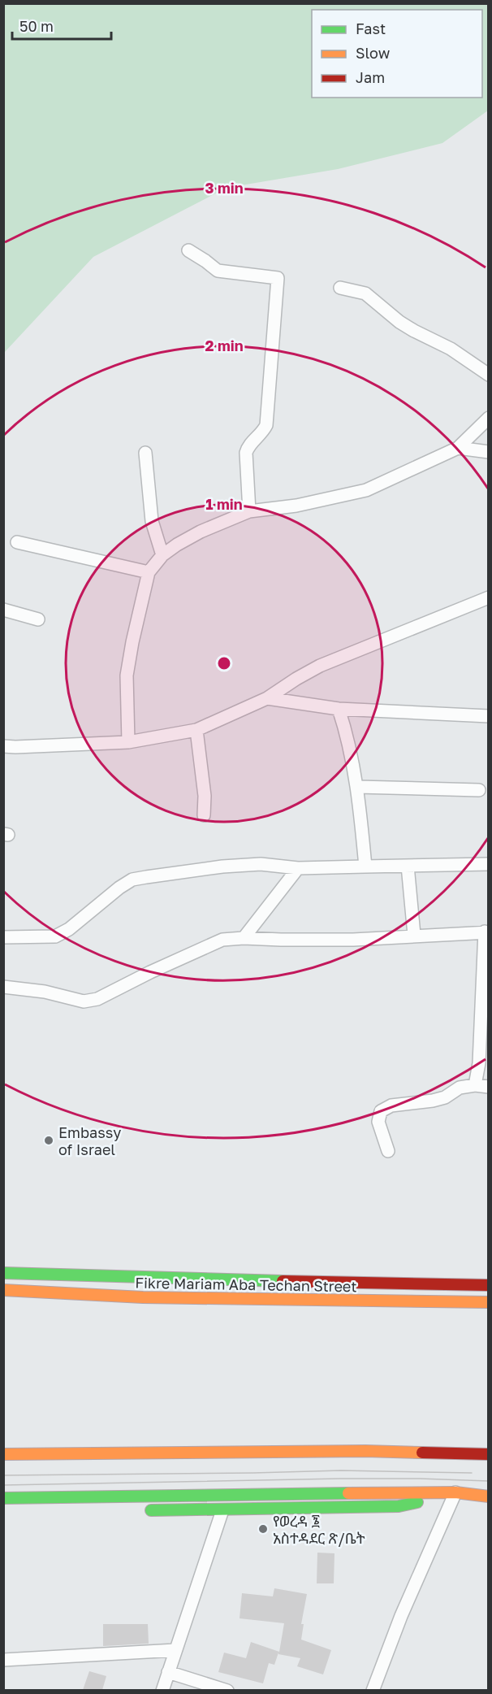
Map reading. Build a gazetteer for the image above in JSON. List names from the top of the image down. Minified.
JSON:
{"streets":{"main road":["Fikre Mariam Aba Techan Street"]},"places":["Embassy of Israel","የወረዳ ፮ አስተዳደር ጽ/ቤት"],"legend":["Fast","Slow","Jam"],"scale_bar":"50 m","rings":["3 min","2 min","1 min"]}
